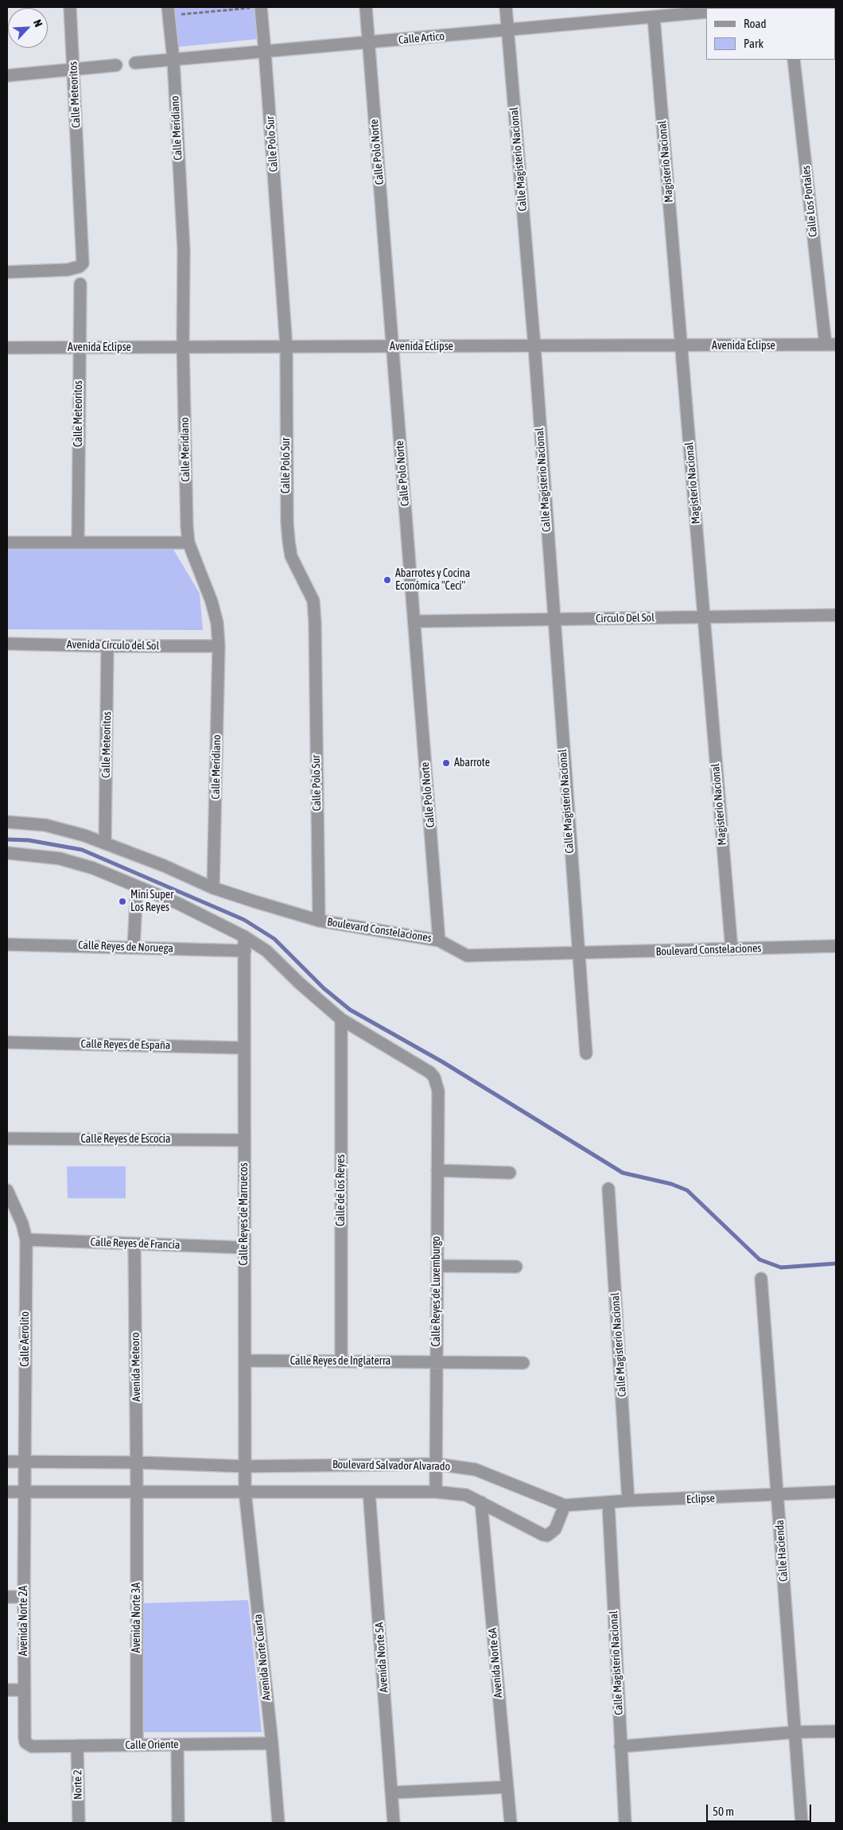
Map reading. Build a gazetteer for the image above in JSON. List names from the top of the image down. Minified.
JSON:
{"streets":{"street":["Calle Artico","Calle Meteoritos","Calle Meridiano","Calle Polo Sur","Calle Polo Norte","Calle Magisterio Nacional","Magisterio Nacional","Calle Los Portales","Avenida Eclipse","Circulo Del Sol","Avenida Círculo del Sol","Boulevard Constelaciones","Calle Reyes de Noruega","Calle Reyes de España","Calle Reyes de Escocia","Calle de los Reyes","Calle Reyes de Marruecos","Calle Reyes de Francia","Calle Reyes de Luxemburgo","Calle Aerolito","Calle Reyes de Inglaterra","Avenida Meteoro","Boulevard Salvador Alvarado","Eclipse","Calle Hacienda","Avenida Norte 3A","Avenida Norte 2A","Avenida Norte Cuarta","Avenida Norte 5A","Avenida Norte 6A","Calle Oriente","Norte 2"]},"crossings":[["Calle Artico","Calle Meridiano"],["Calle Artico","Calle Polo Sur"],["Calle Artico","Calle Polo Norte"],["Calle Artico","Calle Magisterio Nacional"],["Calle Artico","Magisterio Nacional"],["Calle Meteoritos","Avenida Eclipse"],["Calle Meteoritos","Avenida Círculo del Sol"],["Calle Meteoritos","Boulevard Constelaciones"],["Calle Meridiano","Avenida Eclipse"],["Calle Meridiano","Avenida Círculo del Sol"],["Calle Meridiano","Boulevard Constelaciones"],["Calle Polo Sur","Avenida Eclipse"],["Calle Polo Sur","Boulevard Constelaciones"],["Calle Polo Norte","Avenida Eclipse"],["Calle Polo Norte","Circulo Del Sol"],["Calle Polo Norte","Boulevard Constelaciones"],["Calle Magisterio Nacional","Avenida Eclipse"],["Calle Magisterio Nacional","Circulo Del Sol"],["Calle Magisterio Nacional","Boulevard Constelaciones"],["Calle Magisterio Nacional","Eclipse"],["Magisterio Nacional","Avenida Eclipse"],["Magisterio Nacional","Circulo Del Sol"],["Magisterio Nacional","Boulevard Constelaciones"],["Calle Los Portales","Avenida Eclipse"],["Calle Reyes de Noruega","Calle Reyes de Marruecos"],["Calle Reyes de España","Calle Reyes de Marruecos"],["Calle Reyes de Escocia","Calle Reyes de Marruecos"],["Calle de los Reyes","Calle Reyes de Luxemburgo"],["Calle de los Reyes","Calle Reyes de Inglaterra"],["Calle Reyes de Marruecos","Calle Reyes de Francia"],["Calle Reyes de Marruecos","Calle Reyes de Inglaterra"],["Calle Reyes de Marruecos","Boulevard Salvador Alvarado"],["Calle Reyes de Marruecos","Avenida Norte Cuarta"],["Calle Reyes de Francia","Calle Aerolito"],["Calle Reyes de Francia","Avenida Meteoro"],["Calle Reyes de Luxemburgo","Calle Reyes de Inglaterra"],["Calle Reyes de Luxemburgo","Boulevard Salvador Alvarado"],["Calle Aerolito","Boulevard Salvador Alvarado"],["Calle Aerolito","Avenida Norte 2A"],["Avenida Meteoro","Boulevard Salvador Alvarado"],["Avenida Meteoro","Avenida Norte 3A"],["Boulevard Salvador Alvarado","Eclipse"],["Eclipse","Calle Hacienda"],["Avenida Norte 3A","Calle Oriente"],["Avenida Norte 2A","Calle Oriente"],["Avenida Norte Cuarta","Calle Oriente"],["Calle Oriente","Norte 2"]],"places":["Abarrotes y Cocina Económica ''Ceci''","Abarrote","Mini Super Los Reyes"],"legend":["Road","Park"],"scale_bar":"50 m","north":"top right"}
